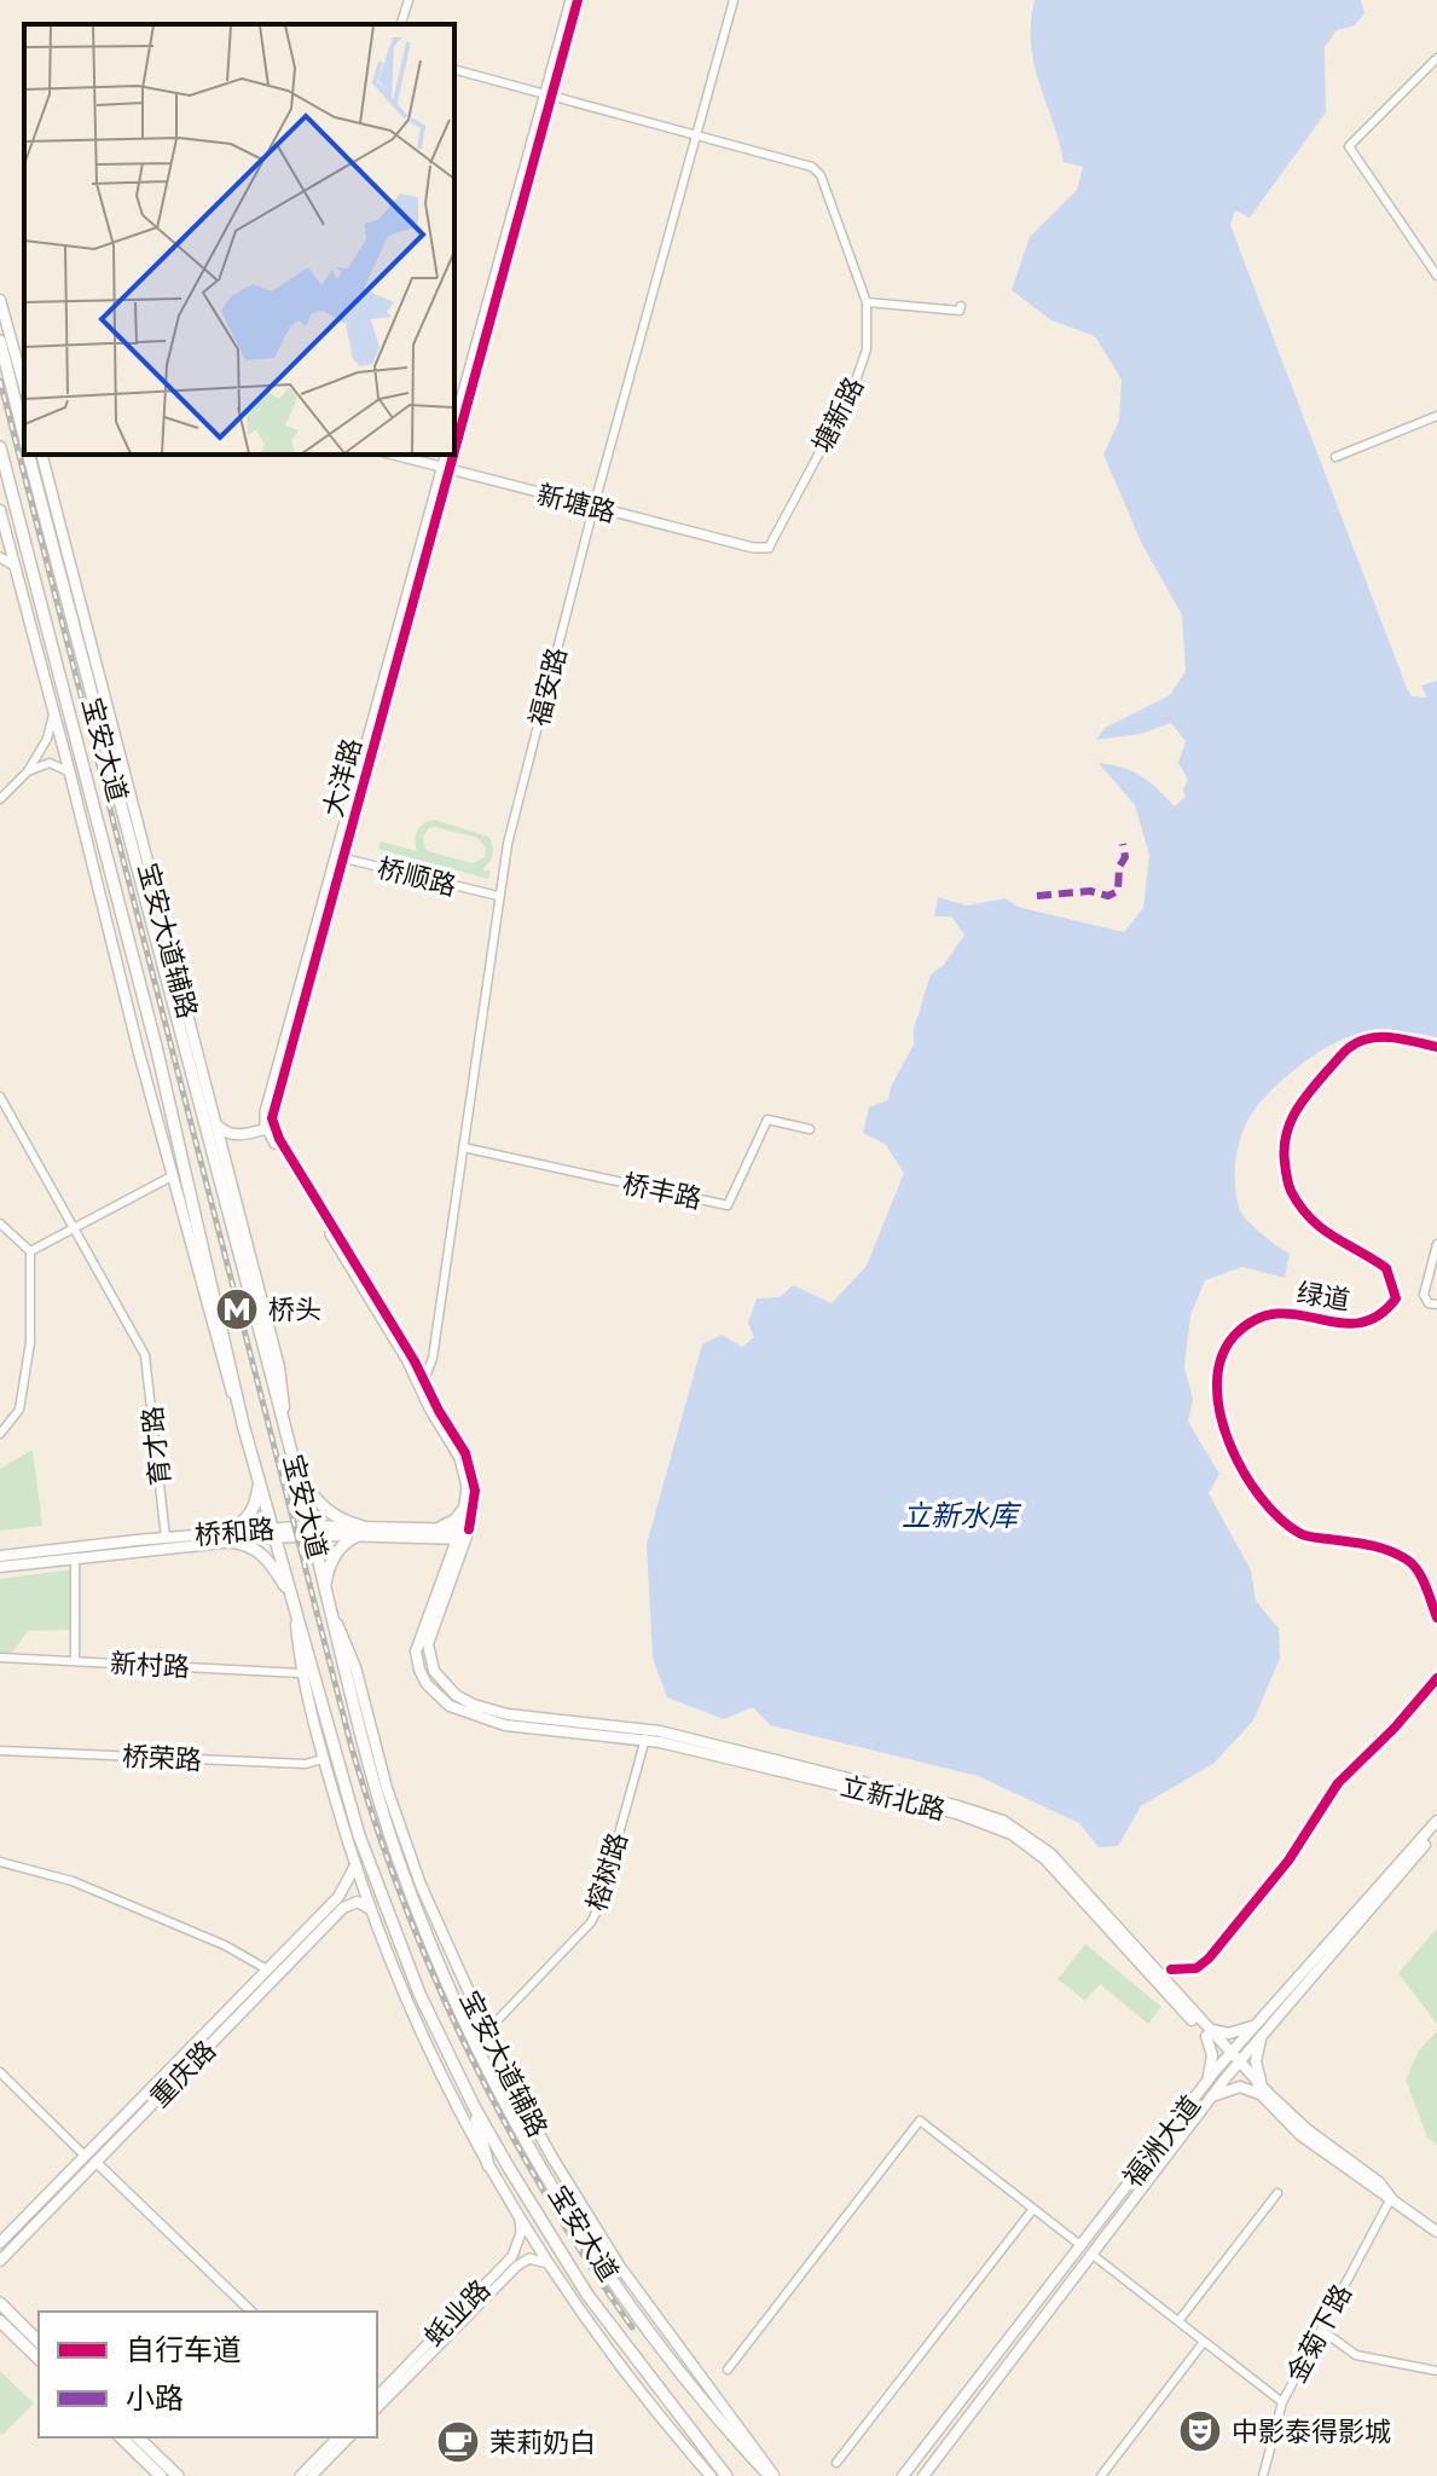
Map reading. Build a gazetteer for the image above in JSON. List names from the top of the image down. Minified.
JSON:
{"streets":{"main road":["宝安大道","宝安大道辅路","桥和路","立新北路","重庆路","福洲大道"],"street":["塘新路","新塘路","福安路","大洋路","桥顺路","桥丰路","育才路","新村路","桥荣路","榕树路","蚝业路","金菊下路"],"cycle path":["绿道"]},"crossings":[["塘新路","新塘路"],["塘新路","福安路"],["新塘路","福安路"],["新塘路","大洋路"],["福安路","桥顺路"],["福安路","桥丰路"],["宝安大道","宝安大道辅路"],["宝安大道","桥和路"],["大洋路","桥顺路"],["宝安大道辅路","榕树路"],["育才路","桥和路"],["桥和路","立新北路"],["立新北路","榕树路"],["立新北路","福洲大道"],["立新北路","金菊下路"]],"water":["立新水库"],"places":{"metro station":["桥头"],"theatre":["中影泰得影城"],"cafe":["茉莉奶白"]},"legend":["自行车道","小路"]}
